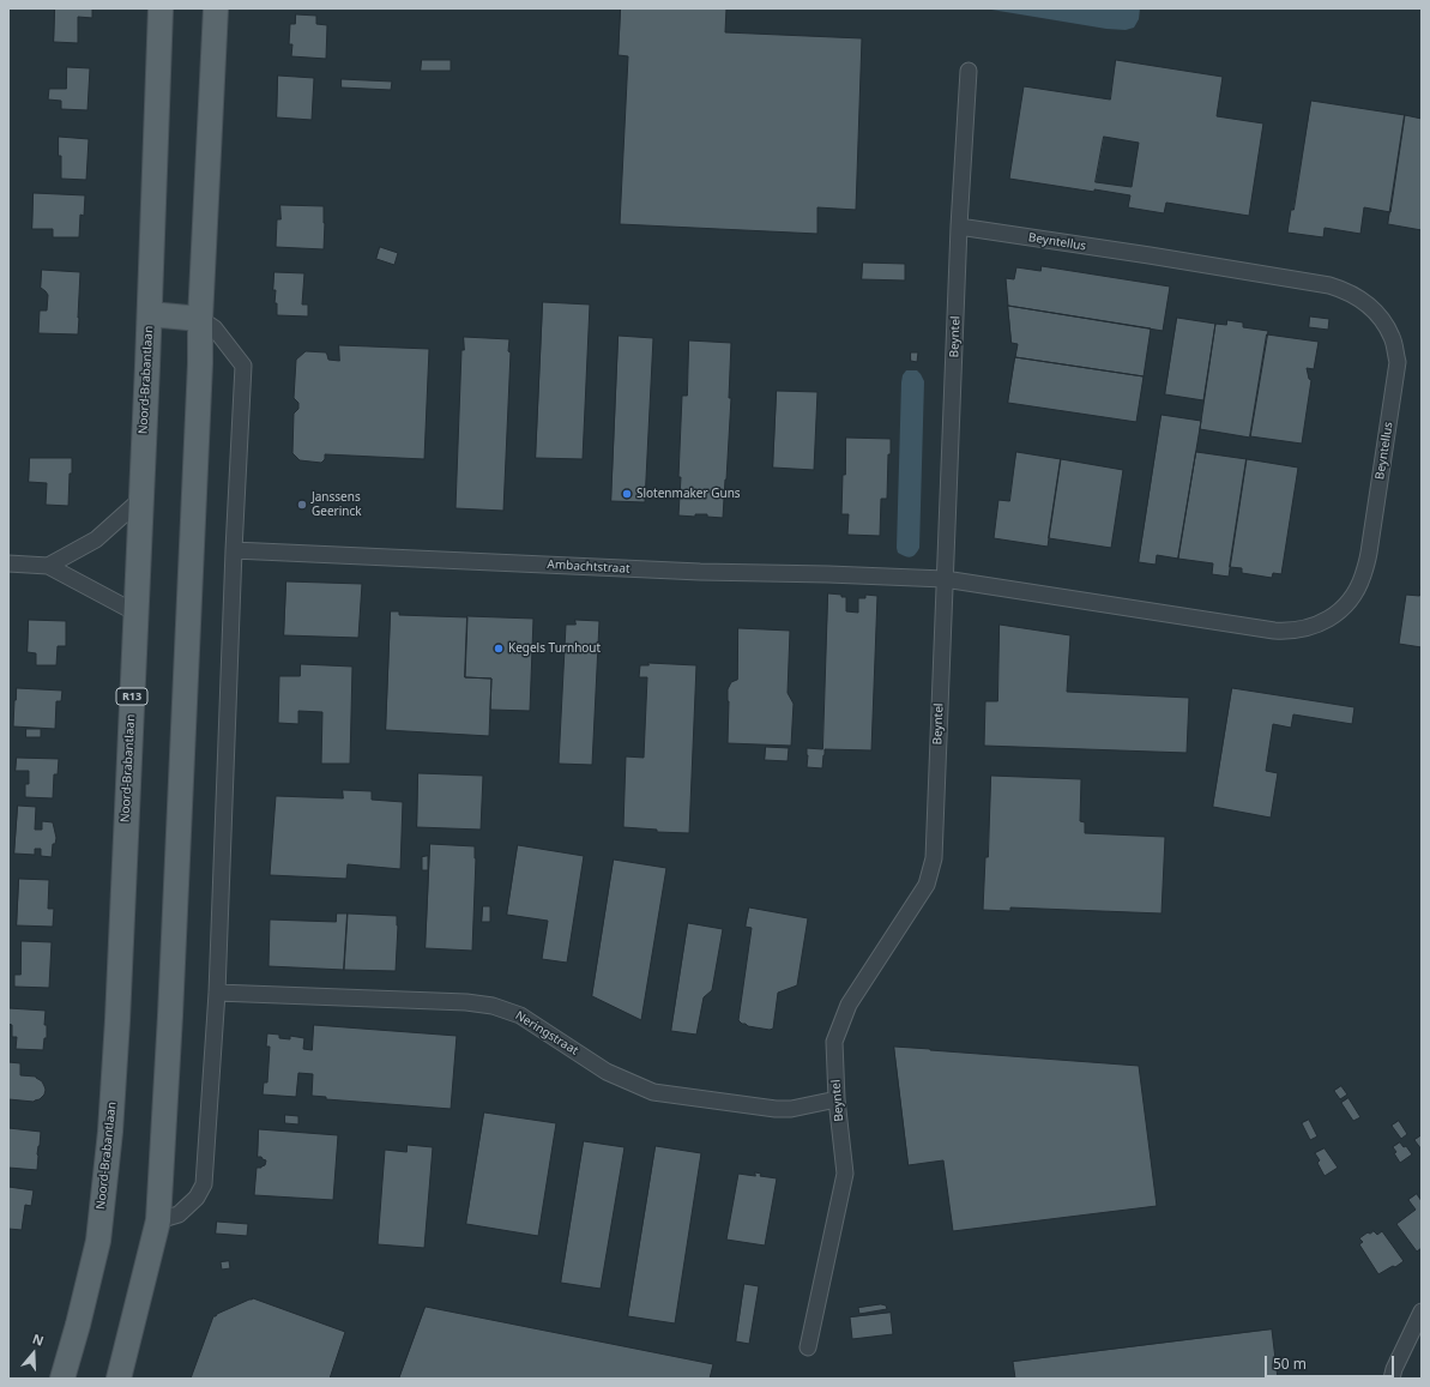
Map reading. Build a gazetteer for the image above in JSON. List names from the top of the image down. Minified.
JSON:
{"streets":{"main road":["Noord-Brabantlaan","R13"],"street":["Beyntellus","Beyntel","Ambachtstraat","Neringstraat"]},"crossings":[["Beyntellus","Beyntel"],["Beyntellus","Ambachtstraat"],["Beyntel","Ambachtstraat"],["Beyntel","Neringstraat"]],"places":["Slotenmaker Guns","Janssens Geerinck","Kegels Turnhout"],"scale_bar":"50 m","north":"top"}
